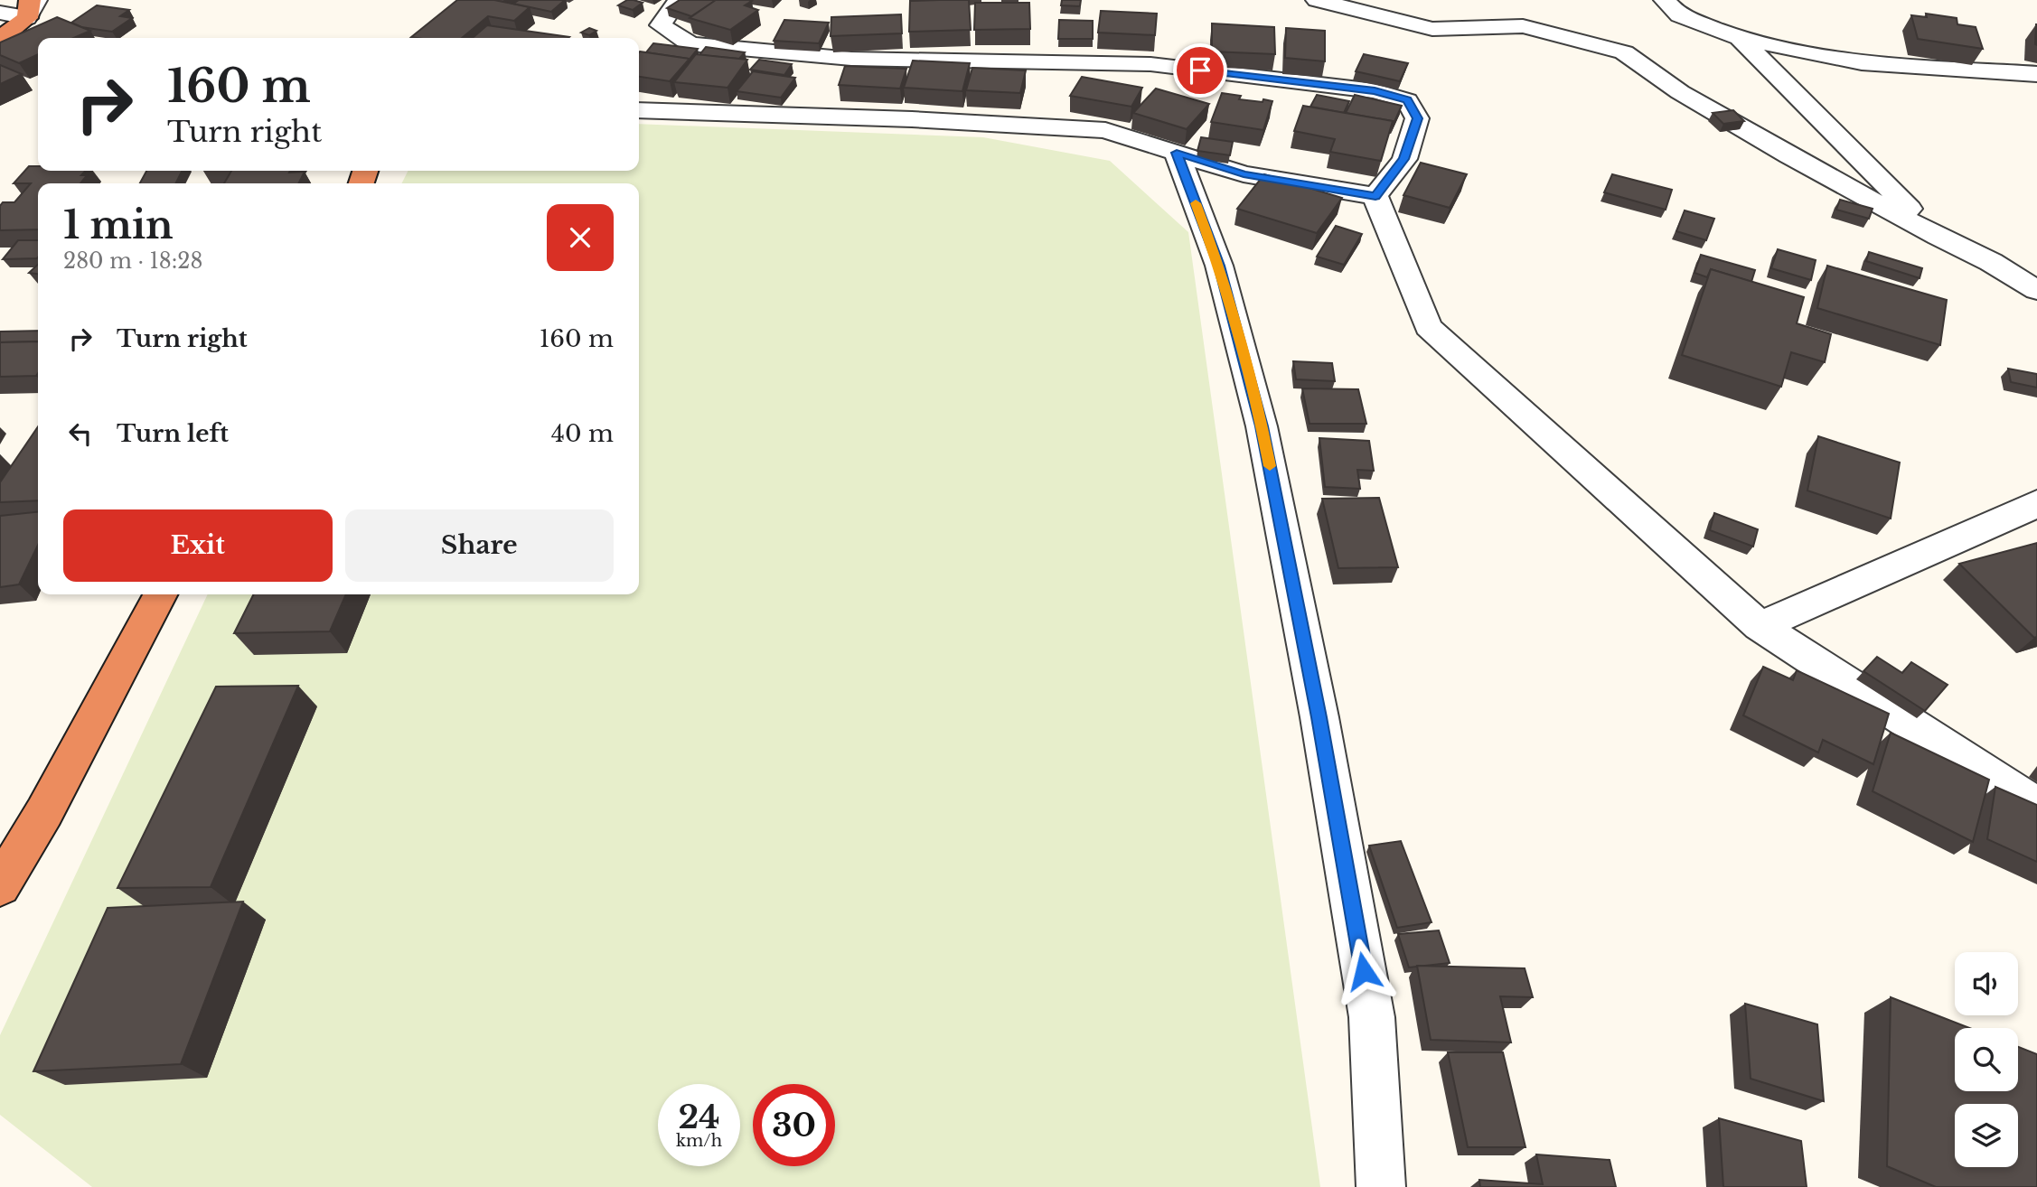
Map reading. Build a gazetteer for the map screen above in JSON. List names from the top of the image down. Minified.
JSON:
{"page":{"turn":["160 m","Turn right"],"heading":["1 min","280 m · 18:28"],"list":[{"name":"Turn right","value":"160 m"},{"name":"Turn left","value":"40 m"}],"buttons":["Exit","Share"],"speed":"24 km/h","limit":"30"}}
